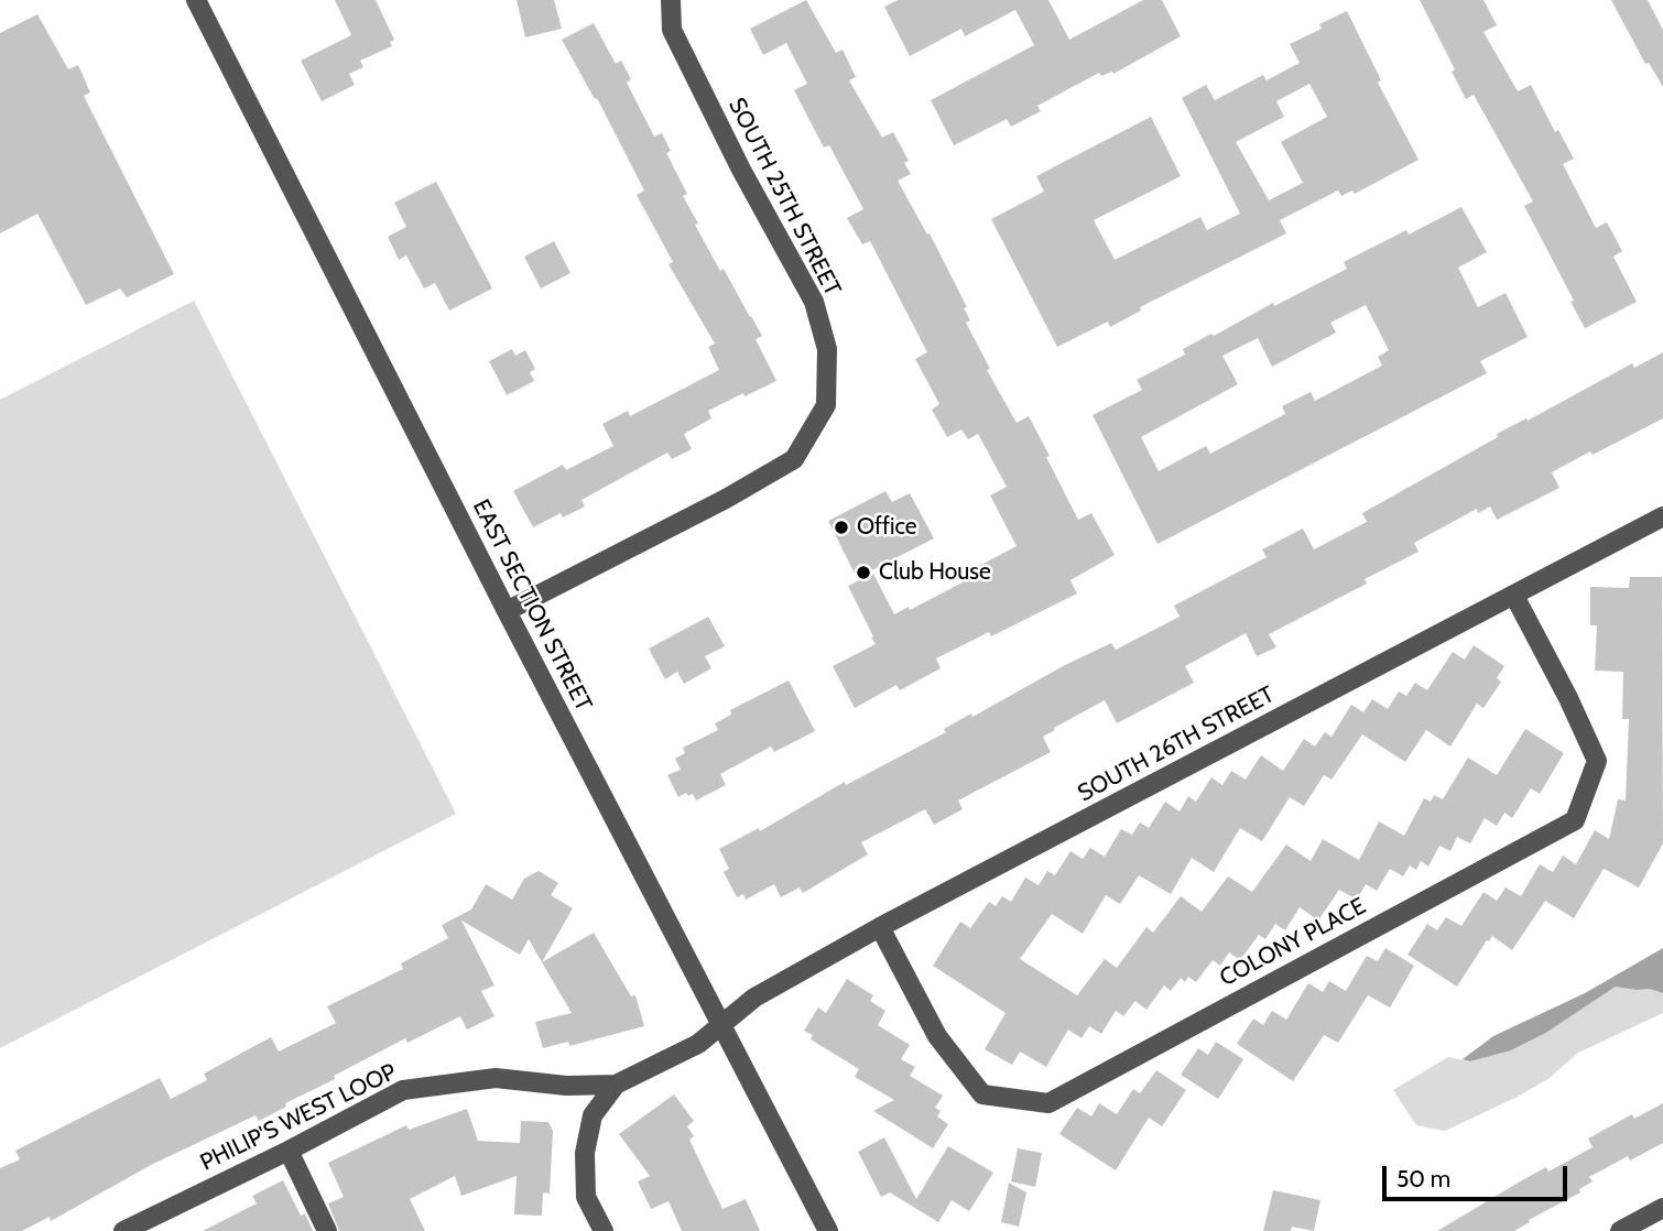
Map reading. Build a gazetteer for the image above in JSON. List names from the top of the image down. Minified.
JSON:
{"streets":{"street":["SOUTH 25TH STREET","EAST SECTION STREET","SOUTH 26TH STREET","COLONY PLACE","PHILIP'S WEST LOOP"]},"crossings":[["SOUTH 25TH STREET","EAST SECTION STREET"],["EAST SECTION STREET","SOUTH 26TH STREET"],["EAST SECTION STREET","PHILIP'S WEST LOOP"],["SOUTH 26TH STREET","COLONY PLACE"],["SOUTH 26TH STREET","PHILIP'S WEST LOOP"]],"places":["Office","Club House"],"scale_bar":"50 m"}
